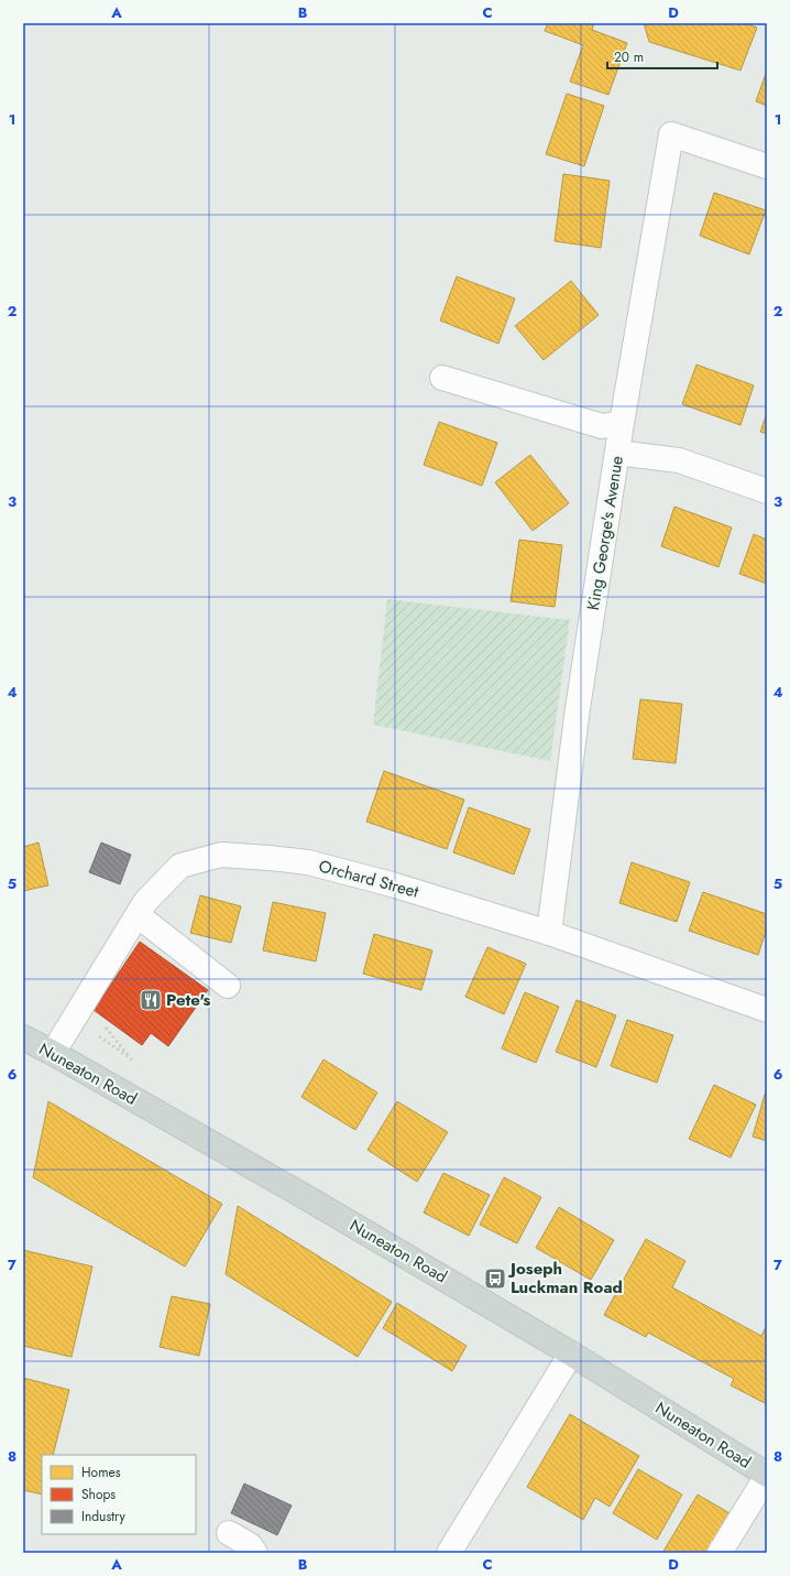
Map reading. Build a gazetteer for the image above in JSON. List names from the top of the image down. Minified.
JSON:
{"streets":{"main road":["Nuneaton Road"],"street":["King George's Avenue","Orchard Street"]},"crossings":[["King George's Avenue","Orchard Street"],["Orchard Street","Nuneaton Road"]],"places":{"restaurant":["Pete's"],"bus stop":["Joseph Luckman Road"]},"legend":["Homes","Shops","Industry"],"scale_bar":"20 m","grid":{"columns":["A","B","C","D"],"rows":["1","2","3","4","5","6","7","8"]}}
